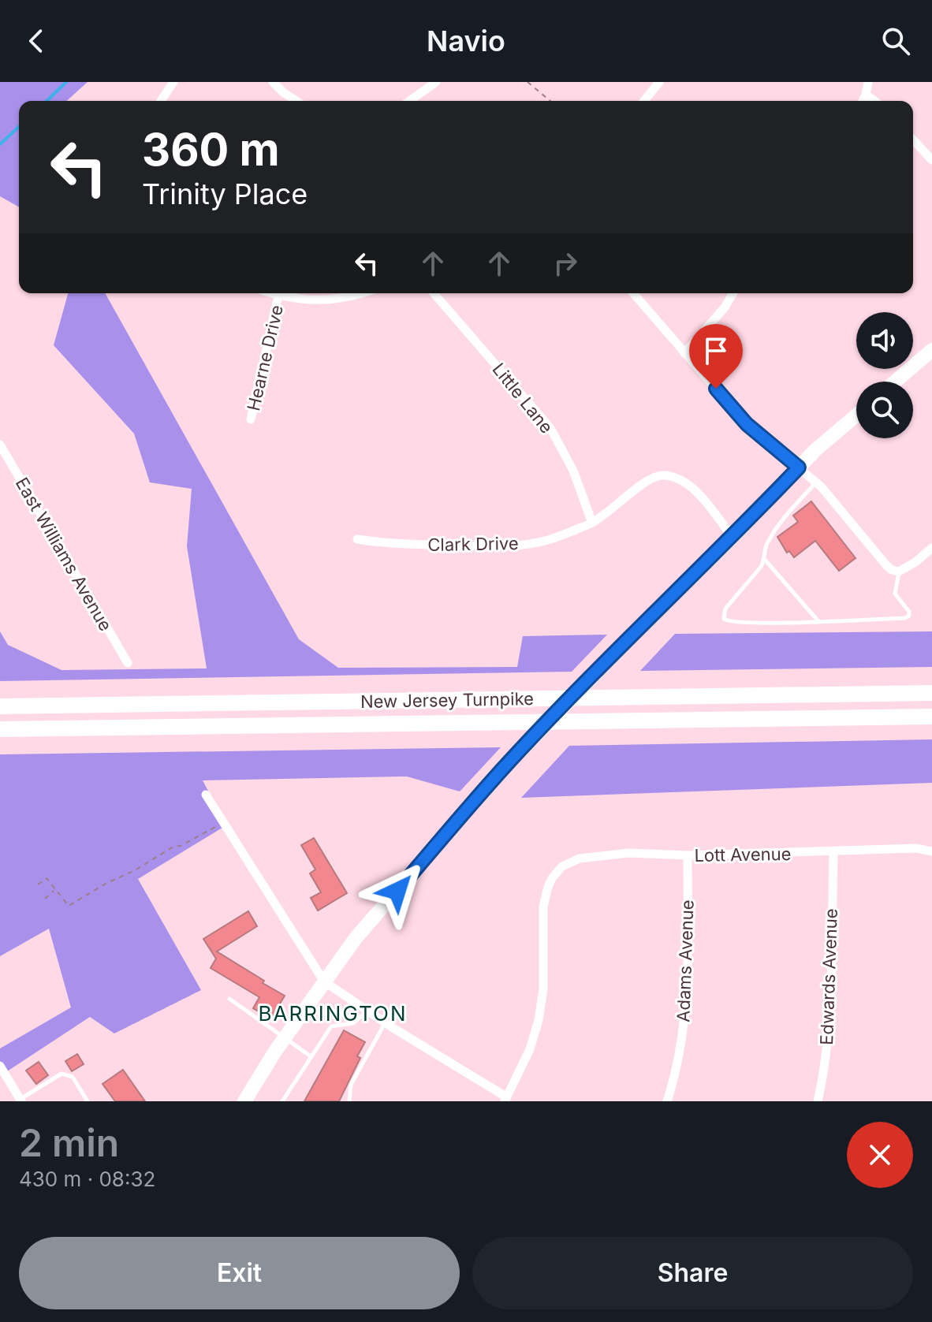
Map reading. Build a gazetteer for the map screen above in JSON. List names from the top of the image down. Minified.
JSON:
{"streets":{"highway":["New Jersey Turnpike"],"street":["Hearne Drive","Little Lane","Clark Drive","East Williams Avenue","Lott Avenue","Adams Avenue","Edwards Avenue"]},"crossings":[["Little Lane","Clark Drive"],["Lott Avenue","Adams Avenue"],["Lott Avenue","Edwards Avenue"]],"districts":["BARRINGTON"],"page":{"header":"Navio","turn":["360 m","Trinity Place"],"heading":["2 min","430 m · 08:32"],"buttons":["Exit","Share"]}}
